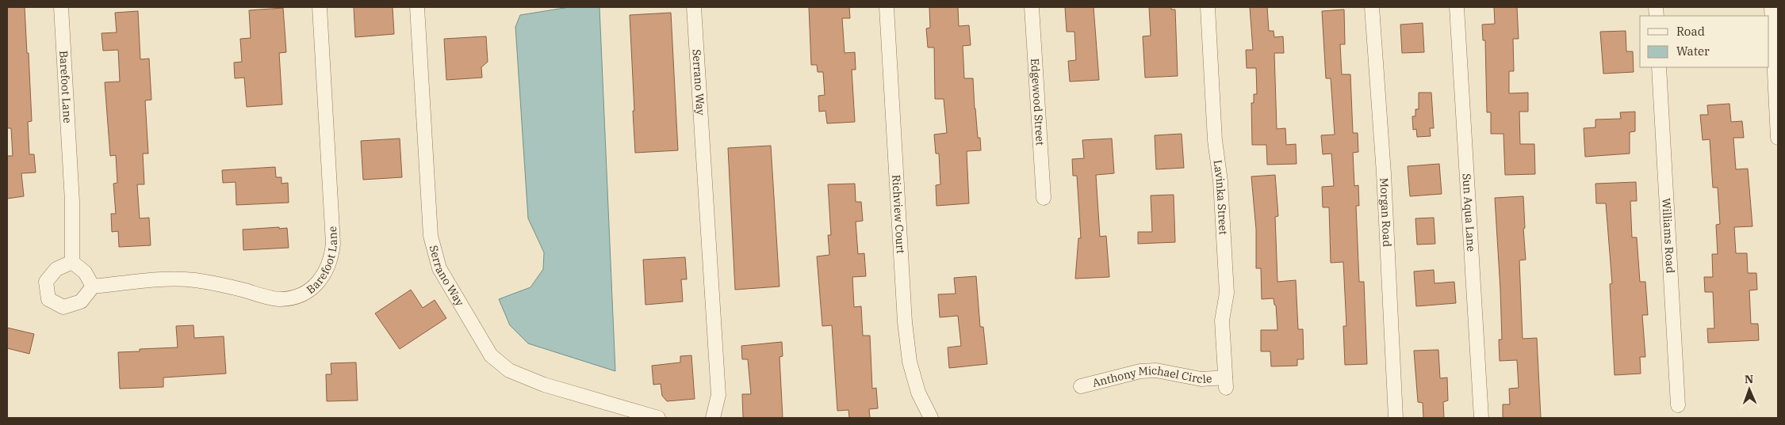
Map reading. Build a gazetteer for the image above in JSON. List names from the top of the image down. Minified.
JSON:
{"streets":{"street":["Serrano Way","Barefoot Lane","Edgewood Street","Lavinka Street","Morgan Road","Sun Aqua Lane","Richview Court","Williams Road","Anthony Michael Circle"]},"crossings":[["Lavinka Street","Anthony Michael Circle"]],"legend":["Road","Water"],"north":"top"}
